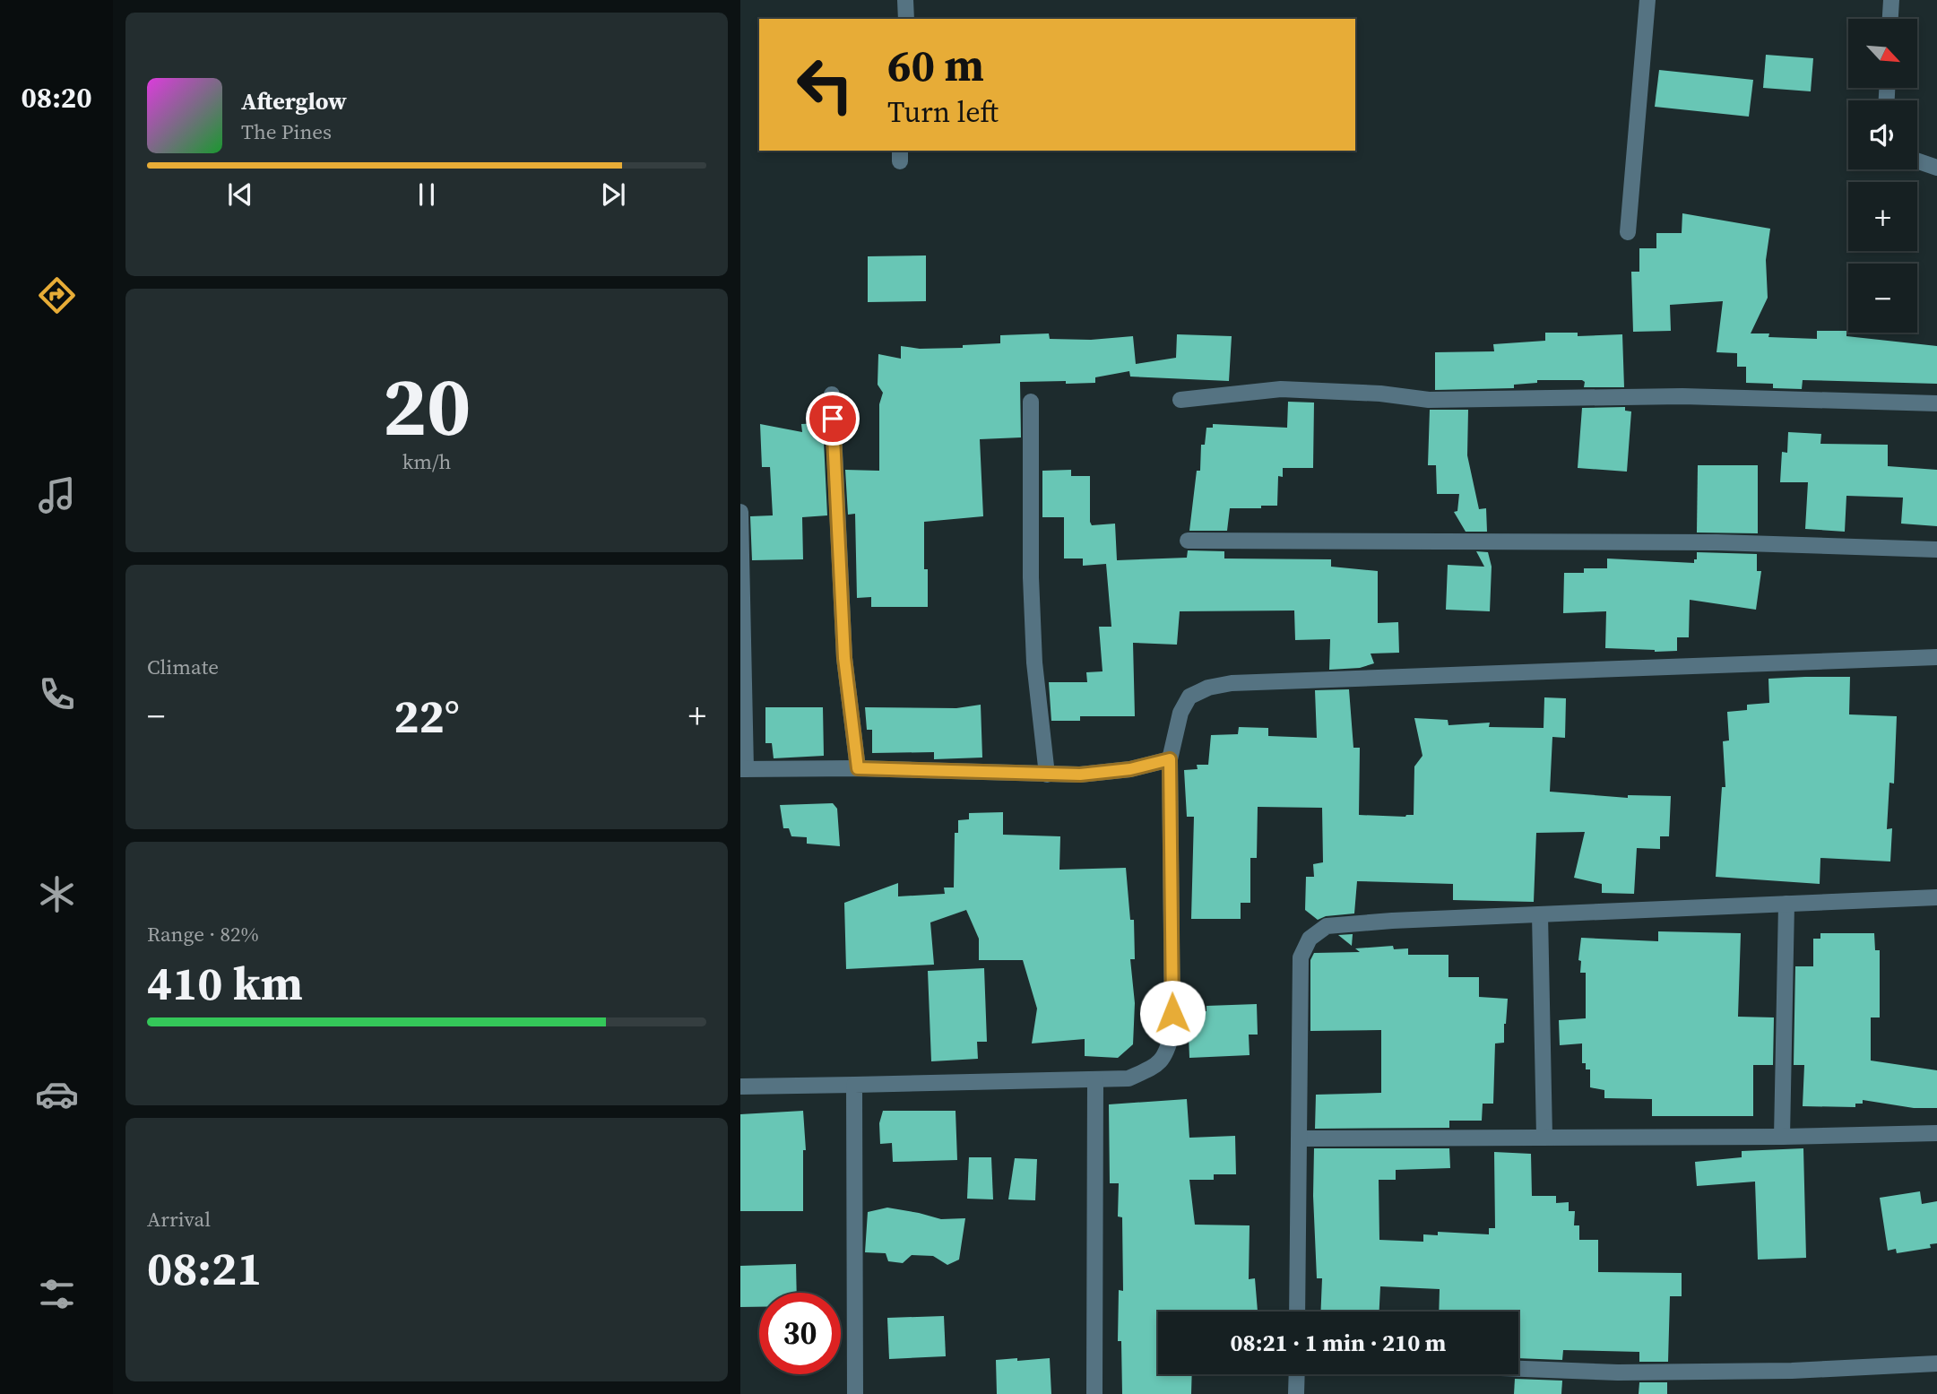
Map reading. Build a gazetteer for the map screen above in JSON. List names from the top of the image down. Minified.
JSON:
{"north":"bottom right","page":{"tabs":"08:20","map_buttons":["+","−"],"turn":["60 m","Turn left"],"song":["Afterglow","The Pines"],"tile":[["20","km/h"],"Climate",["Range · 82%","410 km"],["Arrival","08:21"]],"heat":["−","22°","+"],"limit":"30","trip":"08:21 · 1 min · 210 m"}}
